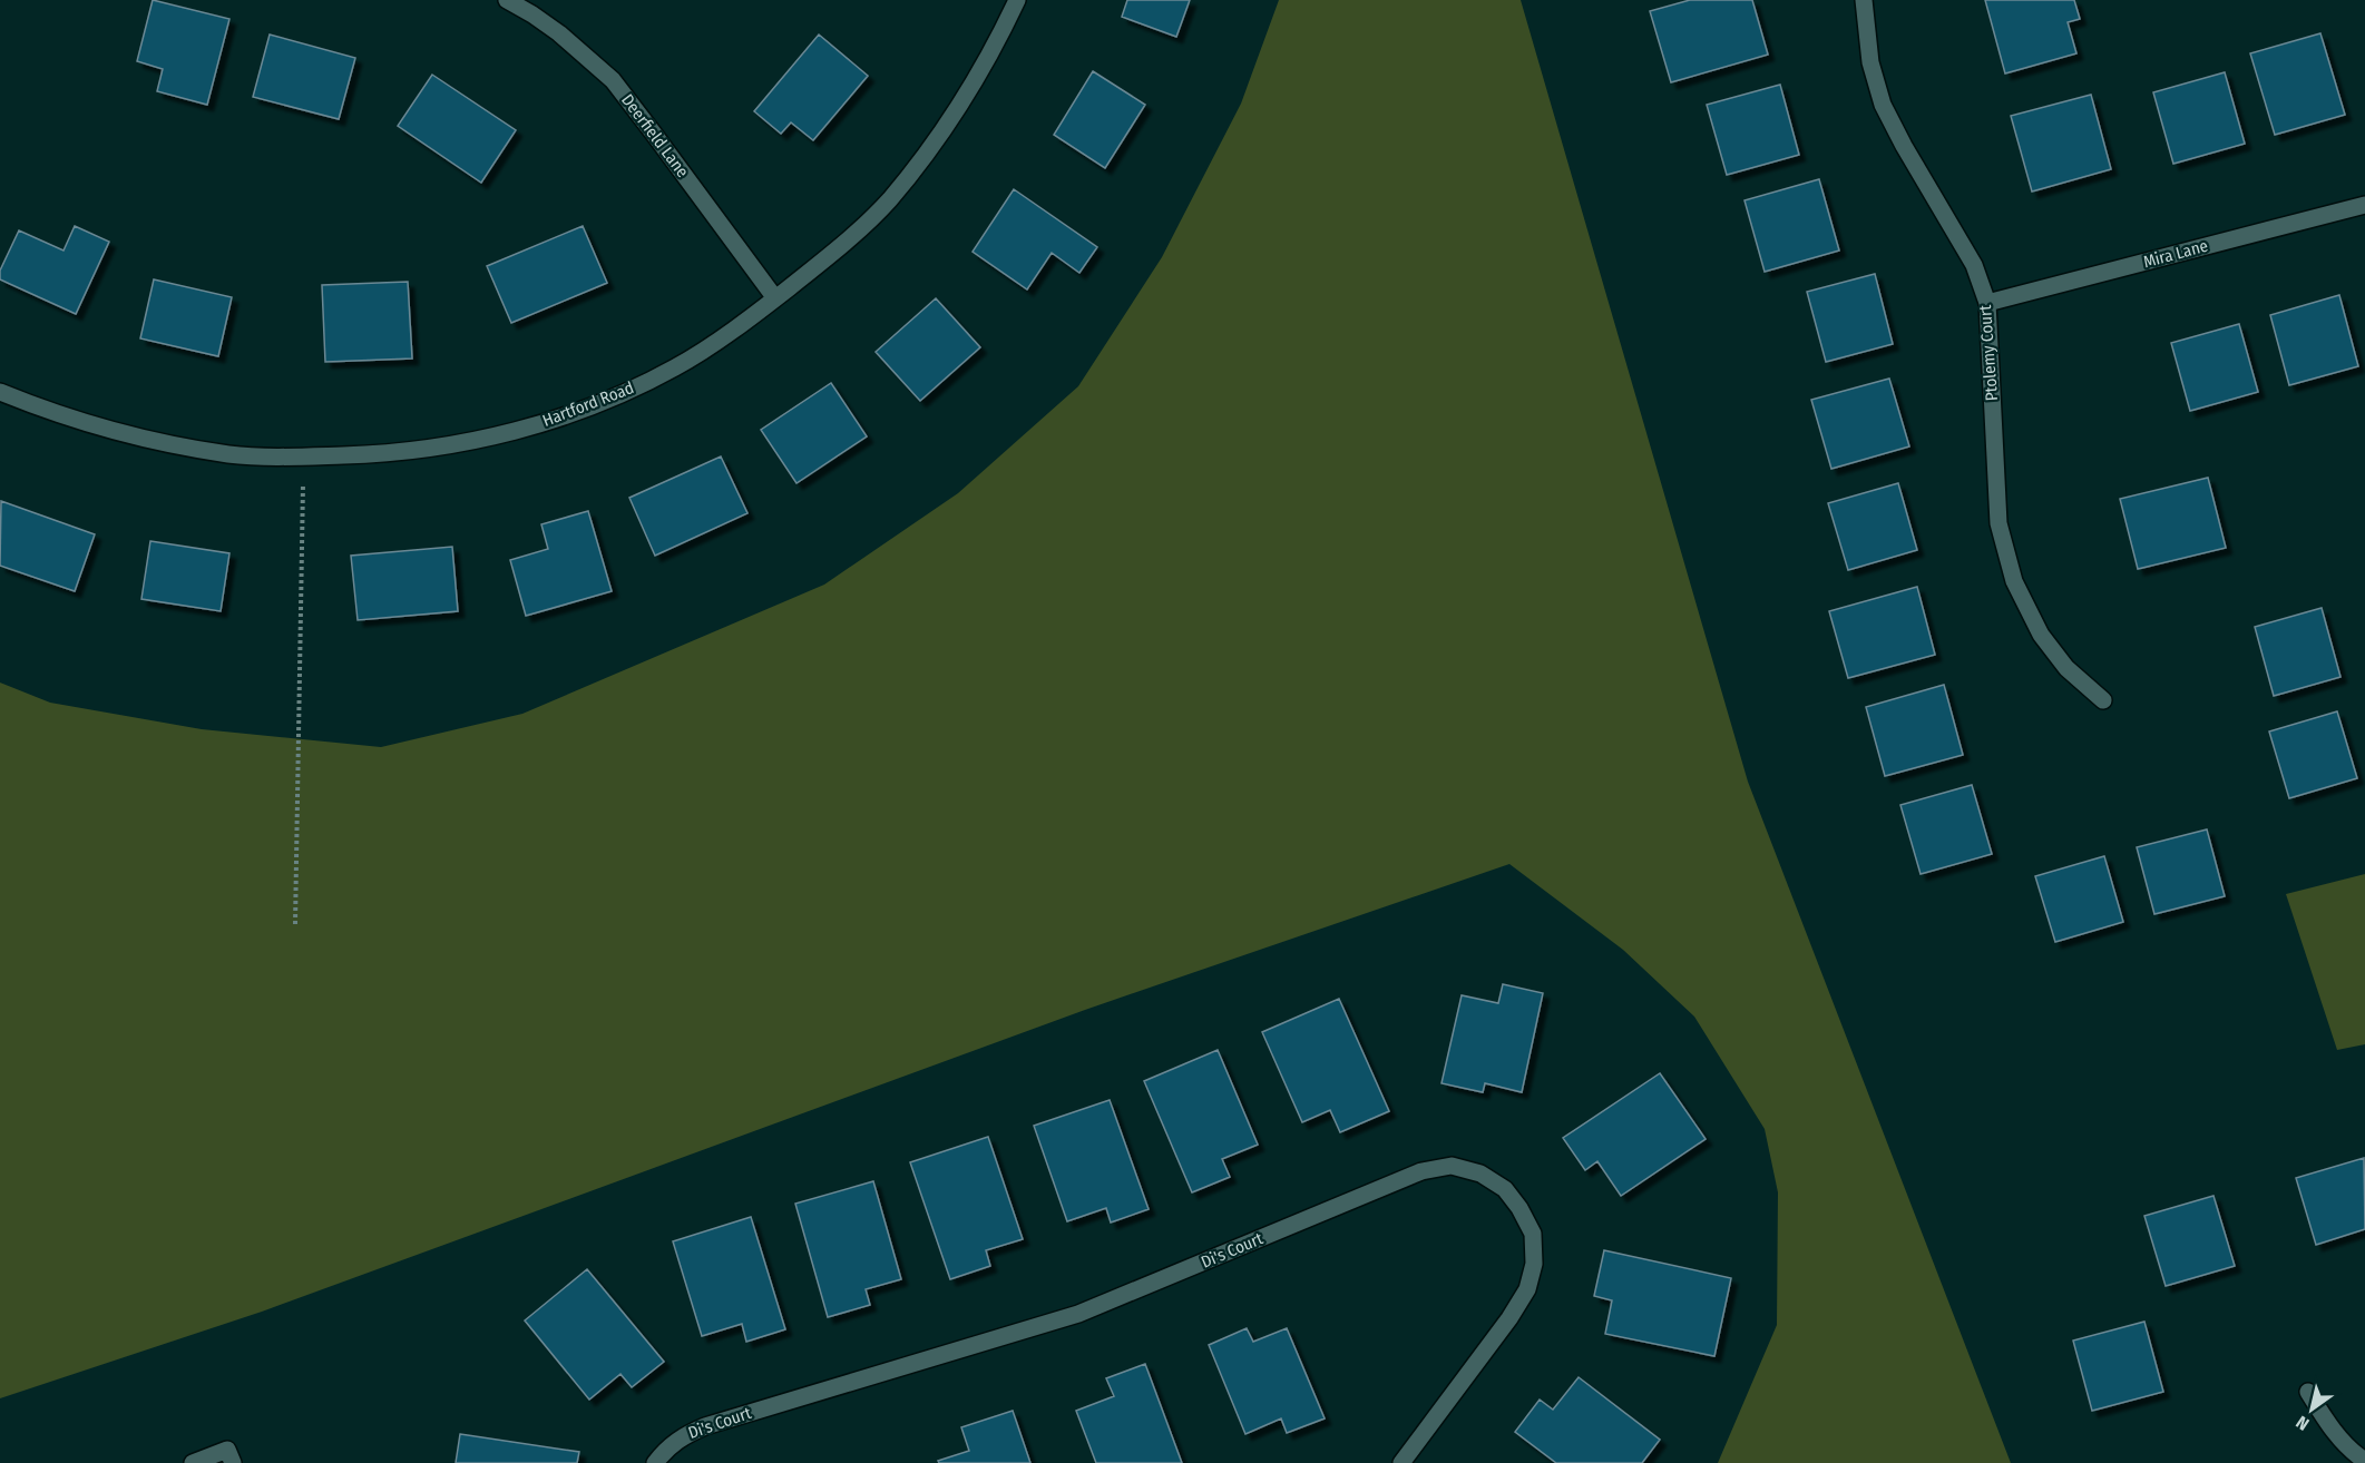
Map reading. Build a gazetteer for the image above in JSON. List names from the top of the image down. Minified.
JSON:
{"streets":{"street":["Deerfield Lane","Mira Lane","Ptolemy Court","Hartford Road","Di's Court"]},"crossings":[["Deerfield Lane","Hartford Road"],["Mira Lane","Ptolemy Court"]],"north":"bottom left"}
